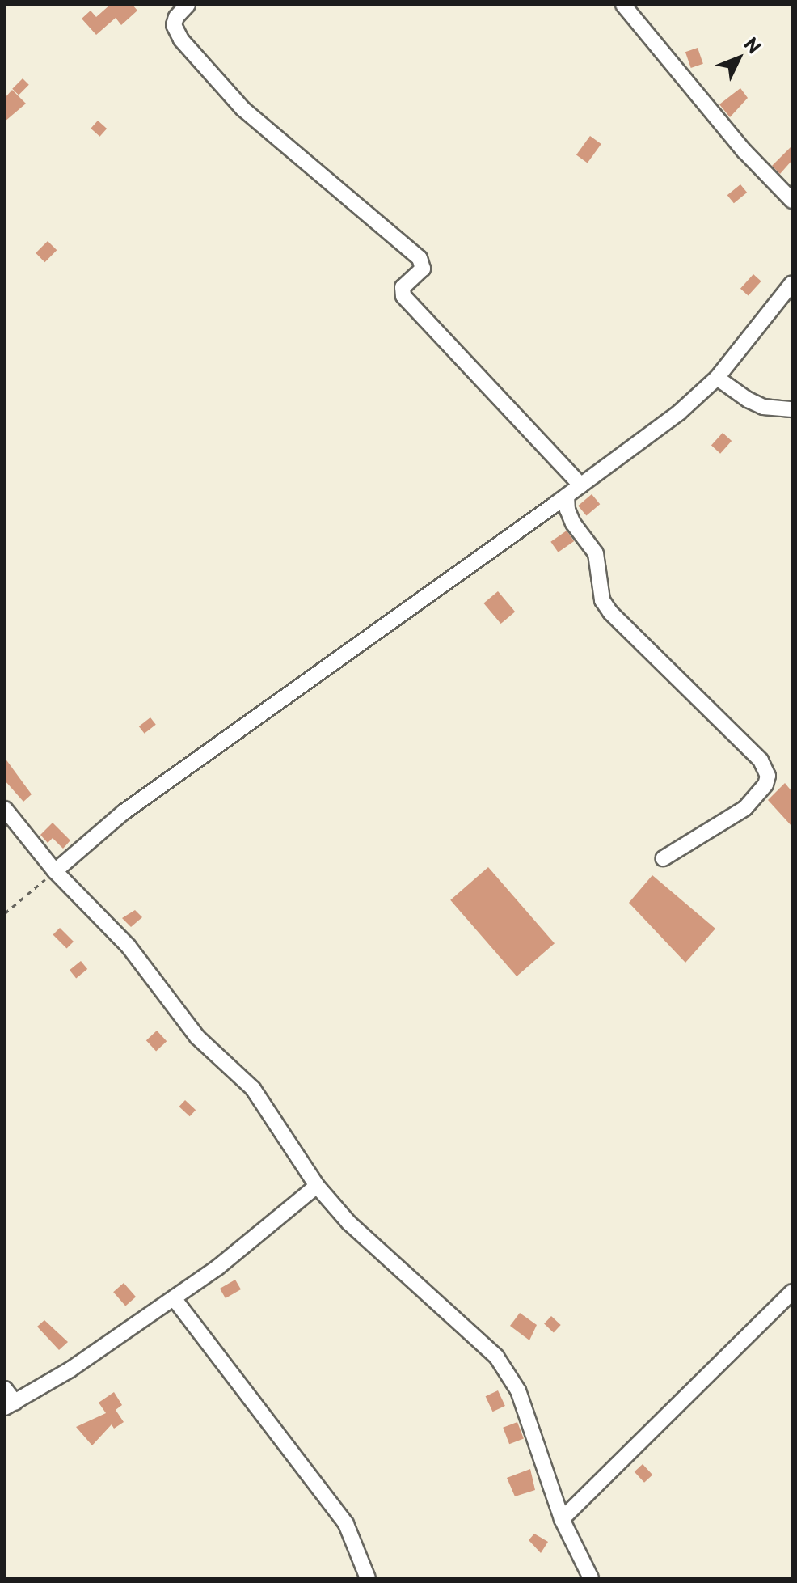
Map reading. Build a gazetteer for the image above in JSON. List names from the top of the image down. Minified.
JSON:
{"north":"top right"}
